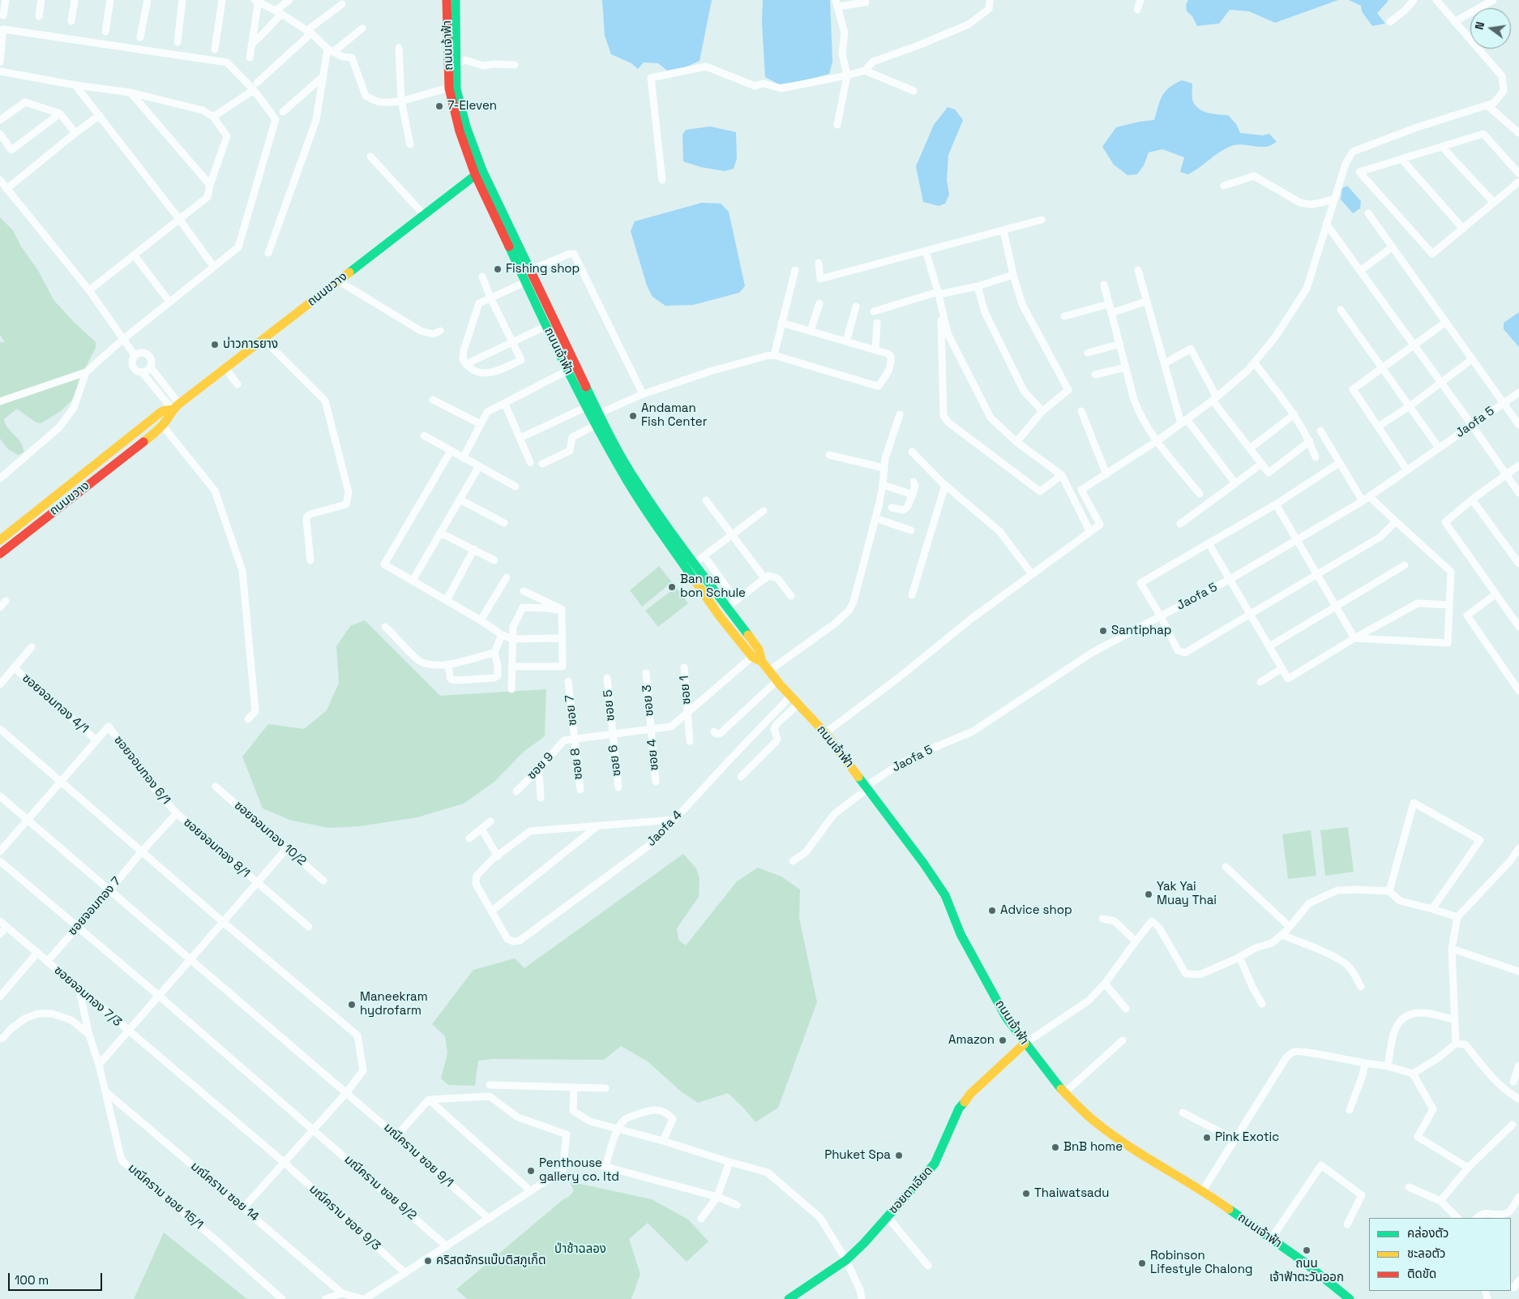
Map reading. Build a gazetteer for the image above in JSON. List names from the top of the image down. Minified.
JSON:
{"streets":{"main road":["ถนนเจ้าฟ้า","ถนนขวาง","ซอยตาเอียด"],"street":["Jaofa 5","ซอย 1","ซอย 3","ซอยจอมทอง 4/1","ซอย 5","ซอย 7","ซอย 4","ซอย 6","ซอย 8","ซอย 9","ซอยจอมทอง 6/1","Jaofa 4","ซอยจอมทอง 10/2","ซอยจอมทอง 8/1","ซอยจอมทอง 7","ซอยจอมทอง 7/3","มณีคราม ซอย 9/1","มณีคราม ซอย 9/2","มณีคราม ซอย 14","มณีคราม ซอย 15/1","มณีคราม ซอย 9/3"]},"crossings":[["ถนนเจ้าฟ้า","ถนนขวาง"],["ถนนเจ้าฟ้า","Jaofa 5"],["ถนนเจ้าฟ้า","Jaofa 4"],["ถนนเจ้าฟ้า","ซอยตาเอียด"],["ซอย 3","ซอย 4"],["ซอยจอมทอง 4/1","ซอยจอมทอง 6/1"],["ซอย 5","ซอย 6"],["ซอย 7","ซอย 8"],["ซอย 7","ซอย 9"],["ซอย 8","ซอย 9"],["ซอยจอมทอง 6/1","ซอยจอมทอง 8/1"],["ซอยจอมทอง 6/1","ซอยจอมทอง 7"],["ซอยจอมทอง 8/1","ซอยจอมทอง 7"],["ซอยจอมทอง 7","ซอยจอมทอง 7/3"],["ซอยจอมทอง 7","มณีคราม ซอย 9/1"],["ซอยจอมทอง 7","มณีคราม ซอย 9/2"],["ซอยจอมทอง 7/3","มณีคราม ซอย 15/1"],["ซอยจอมทอง 7/3","มณีคราม ซอย 9/3"],["มณีคราม ซอย 14","มณีคราม ซอย 15/1"]],"parks":["ป่าช้าฉลอง"],"places":["7-Eleven","Fishing shop","บ่าวการยาง","Andaman Fish Center","Ban na bon Schule","Santiphap","Yak Yai Muay Thai","Advice shop","Maneekram hydrofarm","Amazon","Pink Exotic","BnB home","Phuket Spa","Penthouse gallery co. ltd","Thaiwatsadu","ถนน เจ้าฟ้าตะวันออก","คริสตจักรแบ๊บติสภูเก็ต","Robinson Lifestyle Chalong"],"legend":["คล่องตัว","ชะลอตัว","ติดขัด"],"scale_bar":"100 m","north":"left"}
